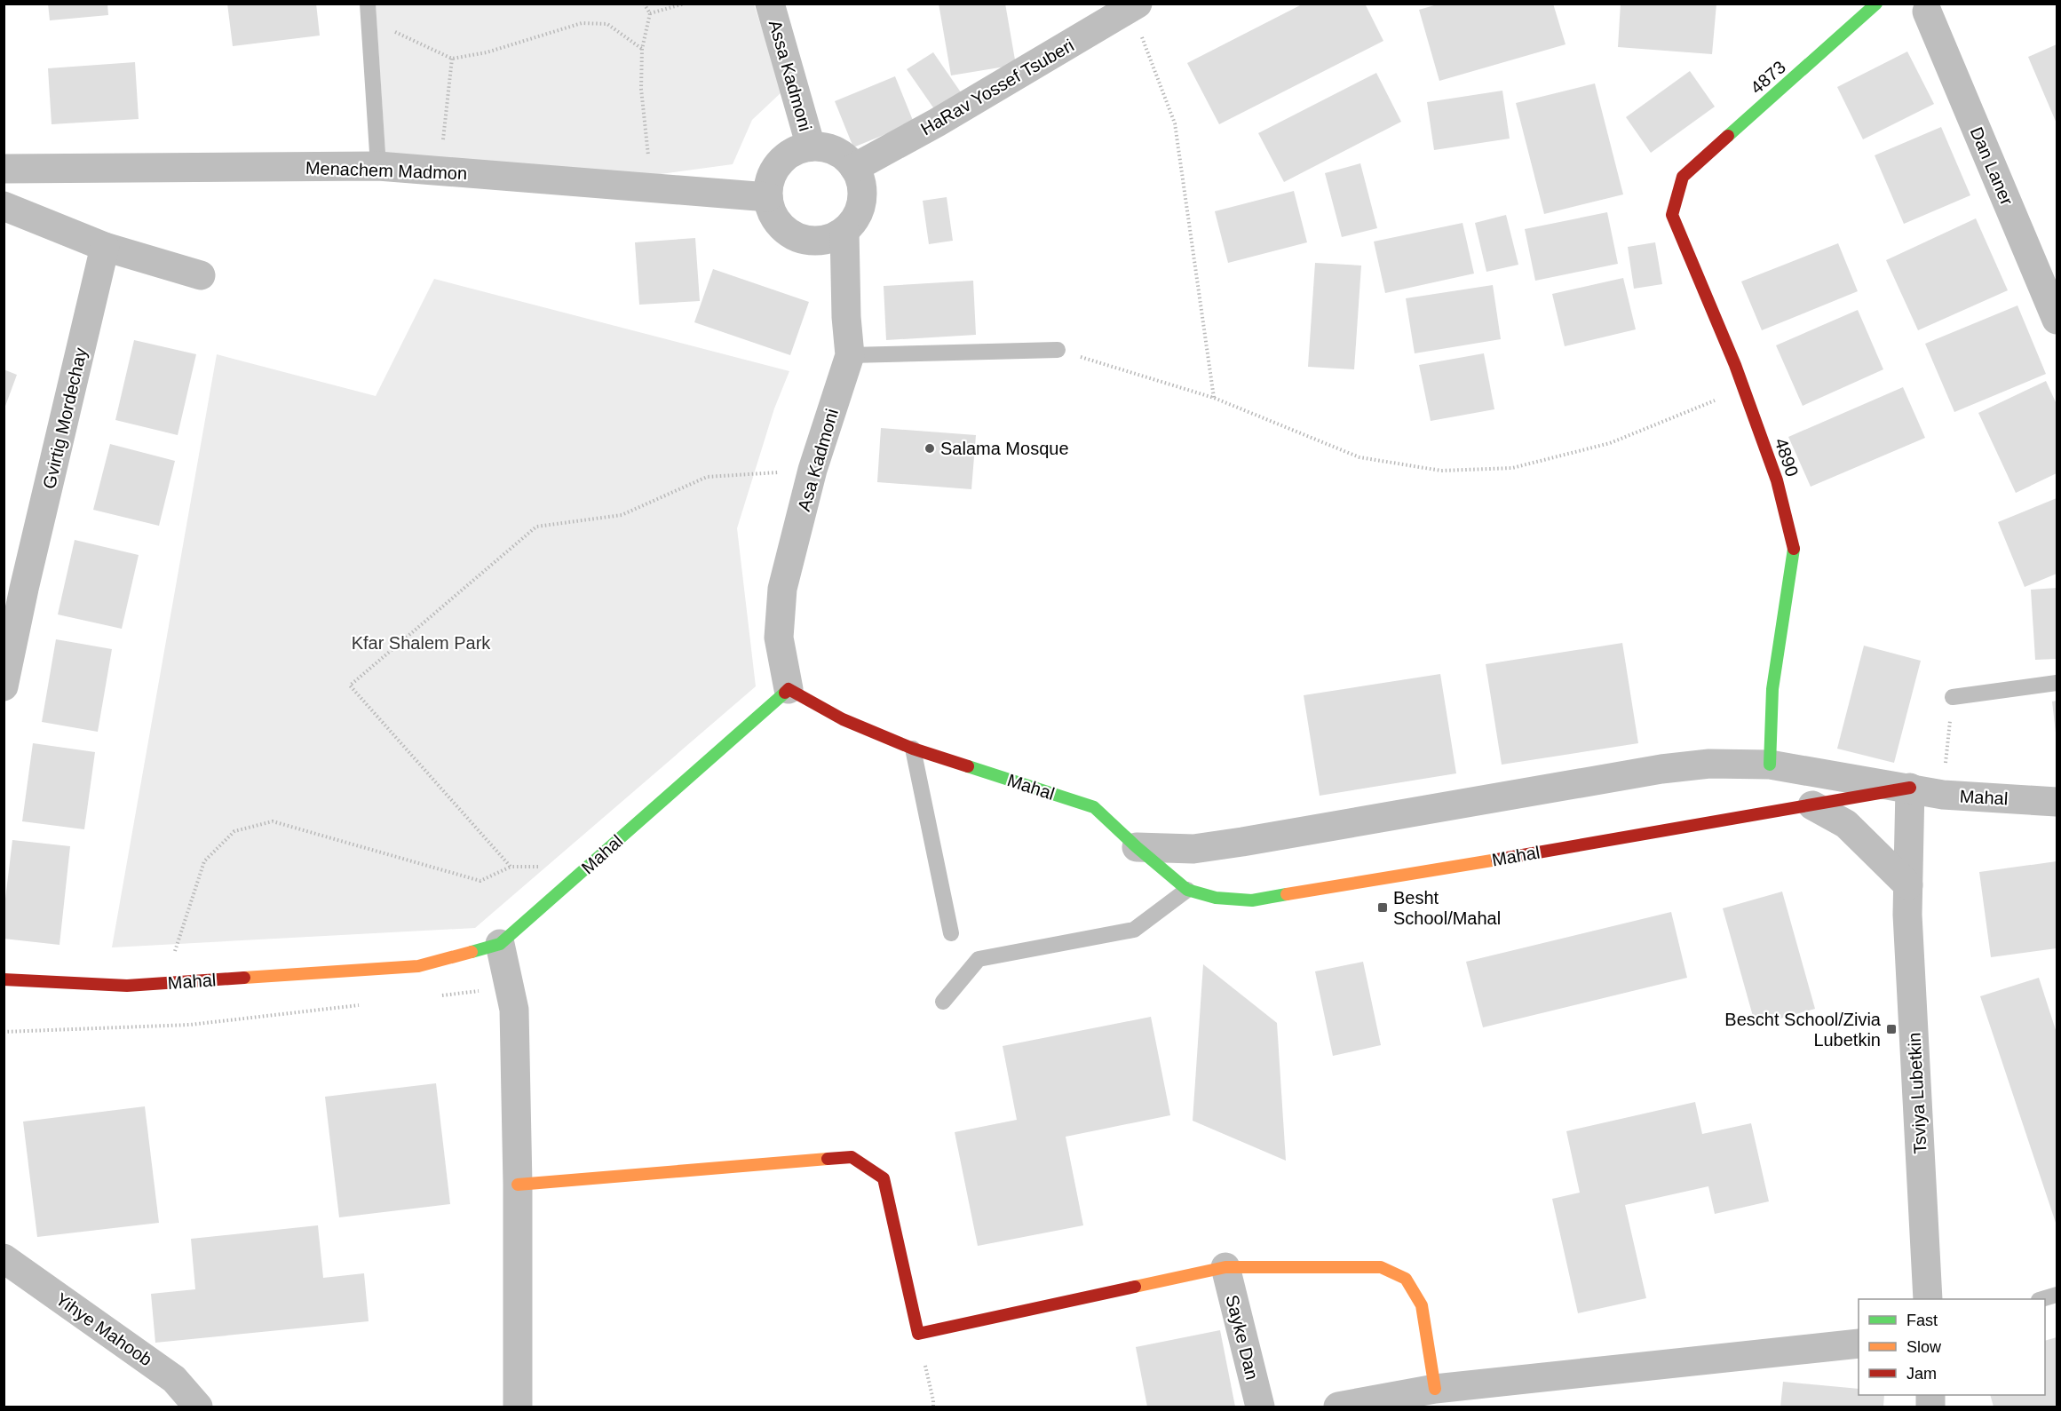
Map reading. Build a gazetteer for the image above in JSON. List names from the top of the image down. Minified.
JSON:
{"streets":{"street":["Assa Kadmoni","4873","HaRav Yossef Tsuberi","Dan Laner","Menachem Madmon","Gvirtig Mordechay","4890","Asa Kadmoni","Mahal","Tsviya Lubetkin","Yihye Mahoob","Sayke Dan"]},"crossings":[["Assa Kadmoni","HaRav Yossef Tsuberi"],["Assa Kadmoni","Menachem Madmon"],["Assa Kadmoni","Asa Kadmoni"],["4873","4890"],["HaRav Yossef Tsuberi","Menachem Madmon"],["HaRav Yossef Tsuberi","Asa Kadmoni"],["Menachem Madmon","Asa Kadmoni"],["4890","Mahal"],["Asa Kadmoni","Mahal"],["Mahal","Tsviya Lubetkin"]],"parks":["Kfar Shalem Park"],"places":{"other":["Salama Mosque"],"transit":["Besht School/Mahal","Bescht School/Zivia Lubetkin"]},"legend":["Fast","Slow","Jam"]}
